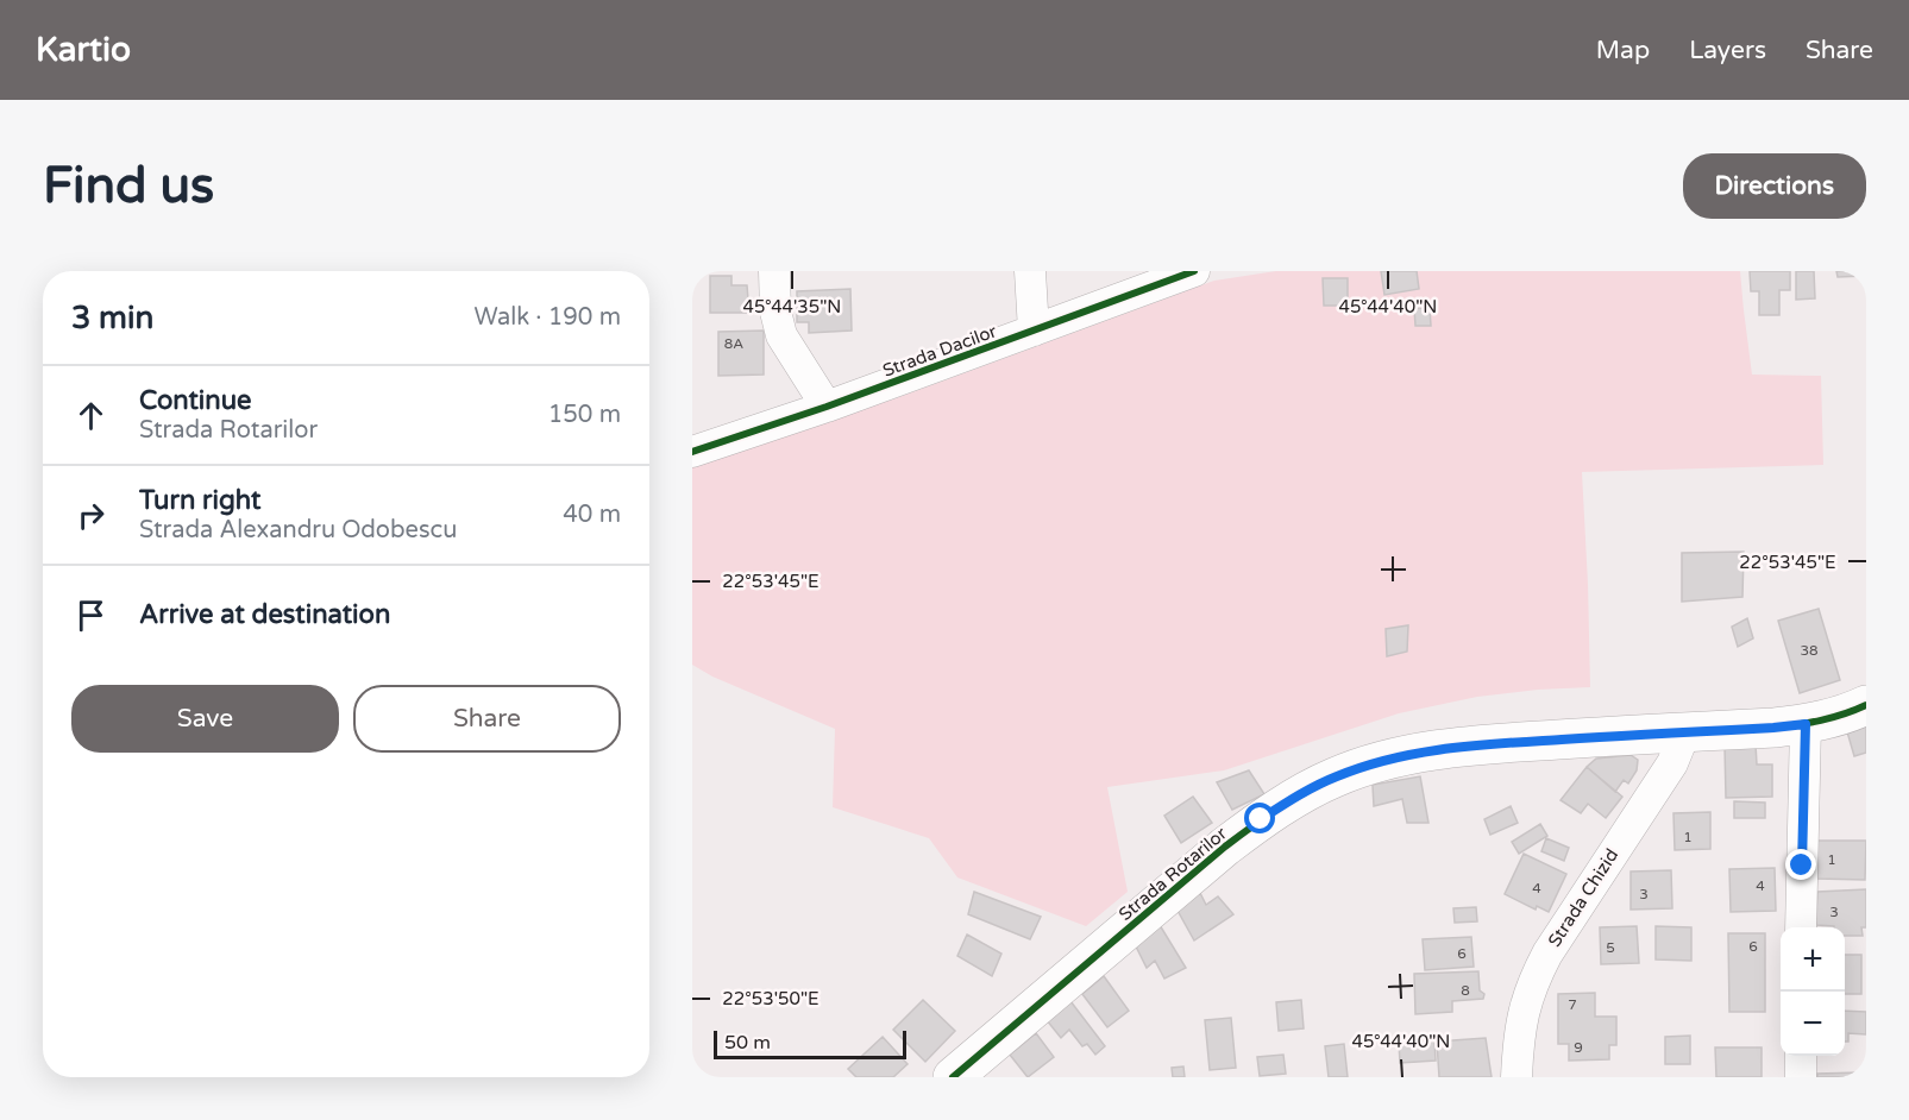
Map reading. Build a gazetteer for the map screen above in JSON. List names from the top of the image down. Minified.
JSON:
{"streets":{"street":["Strada Dacilor","Strada Rotarilor","Strada Chizid"]},"crossings":[["Strada Rotarilor","Strada Chizid"]],"house_numbers":["8A","38","1","1","4","4","3","3","6","5","6","8","7","9"],"scale_bar":"50 m","page":{"header":"Kartio","nav":["Map","Layers","Share"],"buttons":["Directions",["Save","Share"]],"title":"Find us","heading":["3 min","Walk · 190 m"],"list":[["Continue","Strada Rotarilor","150 m"],["Turn right","Strada Alexandru Odobescu","40 m"],"Arrive at destination"],"map_buttons":["+","−"],"scale":"50 m"},"coordinates":["45°44'35\"N","45°44'40\"N","22°53'45\"E","22°53'50\"E"]}
